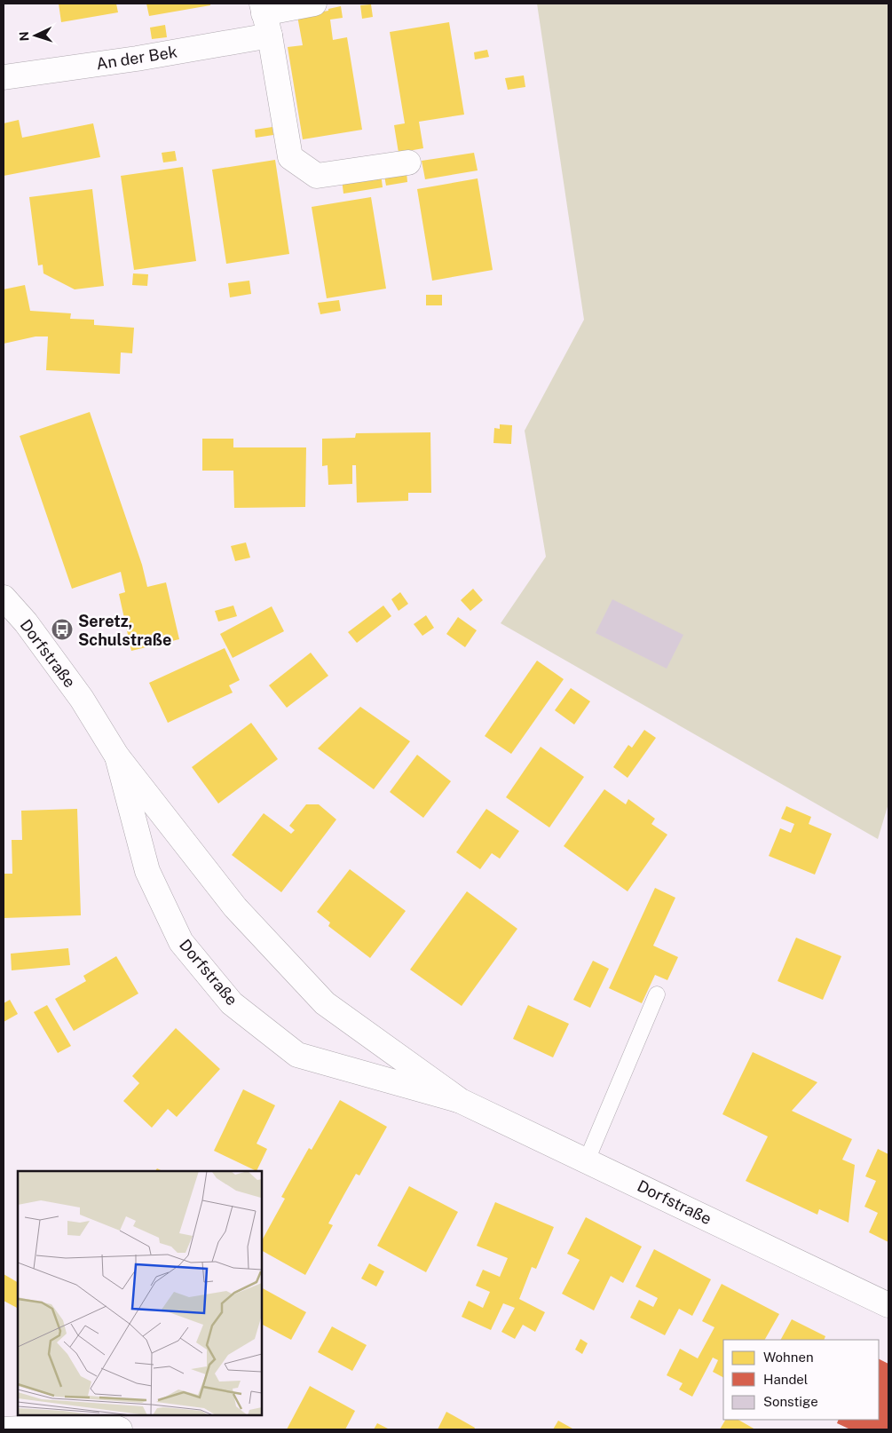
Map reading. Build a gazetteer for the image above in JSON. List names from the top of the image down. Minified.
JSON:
{"streets":{"street":["An der Bek","Dorfstraße"]},"places":{"bus stop":["Seretz, Schulstraße"]},"legend":["Wohnen","Handel","Sonstige"],"north":"left"}
